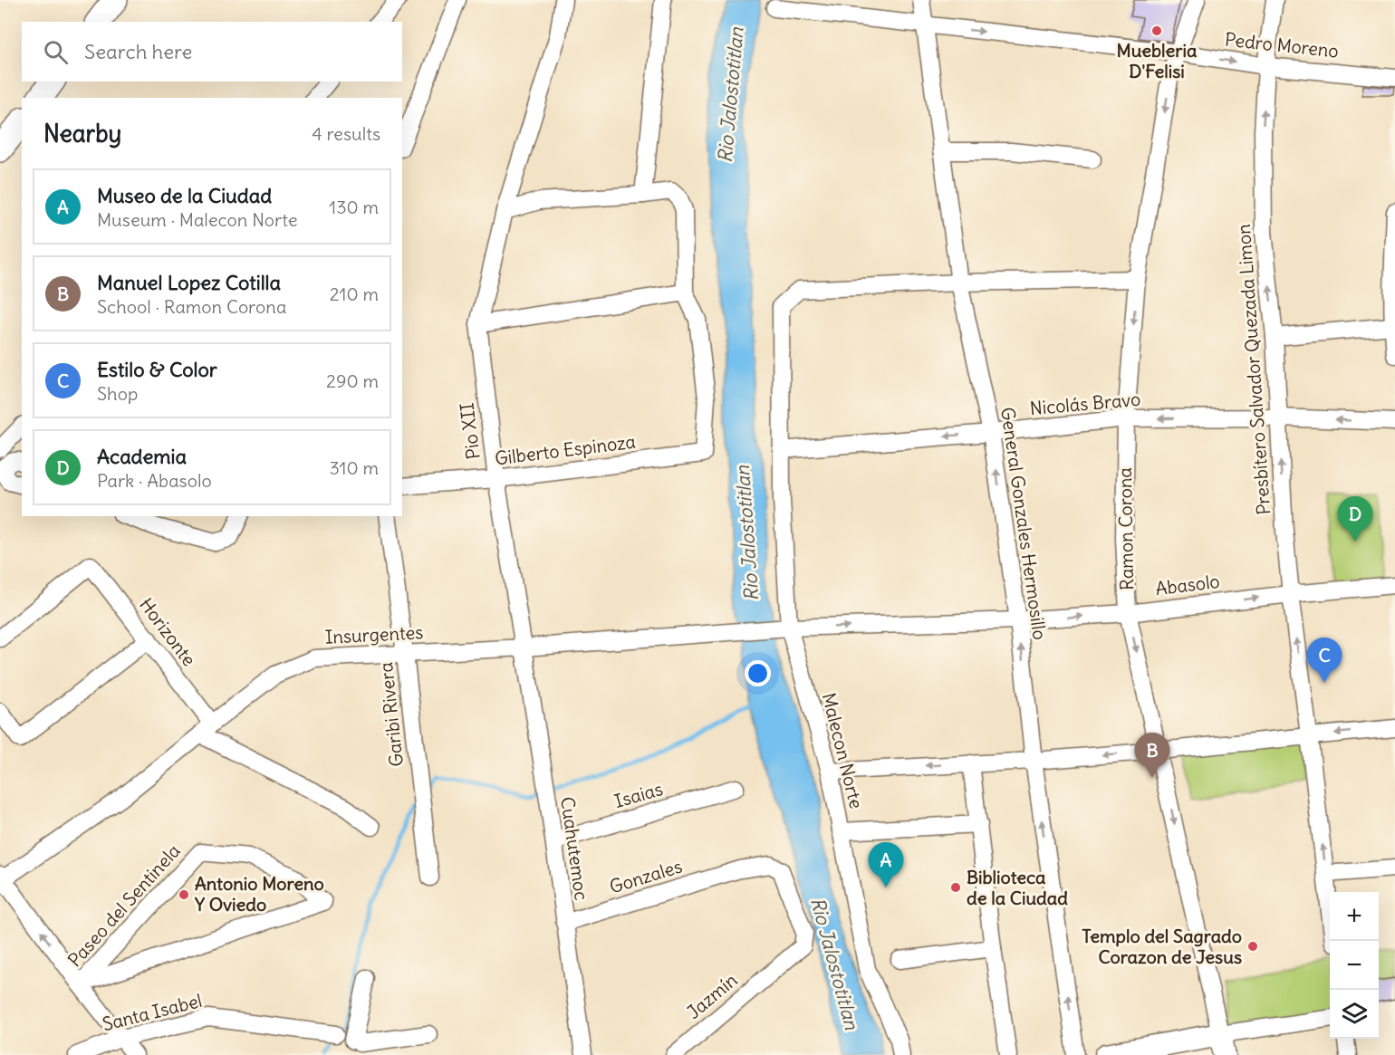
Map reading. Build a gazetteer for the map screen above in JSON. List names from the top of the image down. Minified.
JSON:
{"streets":{"street":["Pedro Moreno","Presbítero Salvador Quezada Limon","Nicolás Bravo","Pio XII","Gilberto Espinoza","General Gonzales Hermosillo","Ramon Corona","Abasolo","Horizonte","Insurgentes","Garibi Rivera","Malecon Norte","Isaias","Cuahutemoc","Gonzales","Paseo del Sentinela","Jazmín","Santa Isabel"]},"crossings":[["Pedro Moreno","Presbítero Salvador Quezada Limon"],["Pedro Moreno","General Gonzales Hermosillo"],["Pedro Moreno","Ramon Corona"],["Presbítero Salvador Quezada Limon","Nicolás Bravo"],["Presbítero Salvador Quezada Limon","Abasolo"],["Nicolás Bravo","General Gonzales Hermosillo"],["Nicolás Bravo","Ramon Corona"],["Nicolás Bravo","Malecon Norte"],["Pio XII","Gilberto Espinoza"],["Pio XII","Insurgentes"],["Pio XII","Cuahutemoc"],["General Gonzales Hermosillo","Abasolo"],["General Gonzales Hermosillo","Malecon Norte"],["Ramon Corona","Abasolo"],["Ramon Corona","Malecon Norte"],["Abasolo","Insurgentes"],["Abasolo","Malecon Norte"],["Horizonte","Insurgentes"],["Insurgentes","Garibi Rivera"],["Insurgentes","Malecon Norte"],["Insurgentes","Cuahutemoc"],["Isaias","Cuahutemoc"],["Cuahutemoc","Gonzales"],["Gonzales","Jazmín"]],"one_way":["Presbítero Salvador Quezada Limon","Nicolás Bravo","Ramon Corona"],"water":["Rio Jalostotitlan"],"places":["Muebleria D'Felisi","Biblioteca de la Ciudad","Antonio Moreno Y Oviedo","Templo del Sagrado Corazon de Jesus"],"page":{"search":"Search here","heading":["Nearby","4 results"],"list":[{"mark":"A","name":"Museo de la Ciudad","note":"Museum · Malecon Norte","value":"130 m"},{"mark":"B","name":"Manuel Lopez Cotilla","note":"School · Ramon Corona","value":"210 m"},{"mark":"C","name":"Estilo & Color","note":"Shop","value":"290 m"},{"mark":"D","name":"Academia","note":"Park · Abasolo","value":"310 m"}],"pins":["D","C","B","A"],"map_buttons":["+","−"]}}
